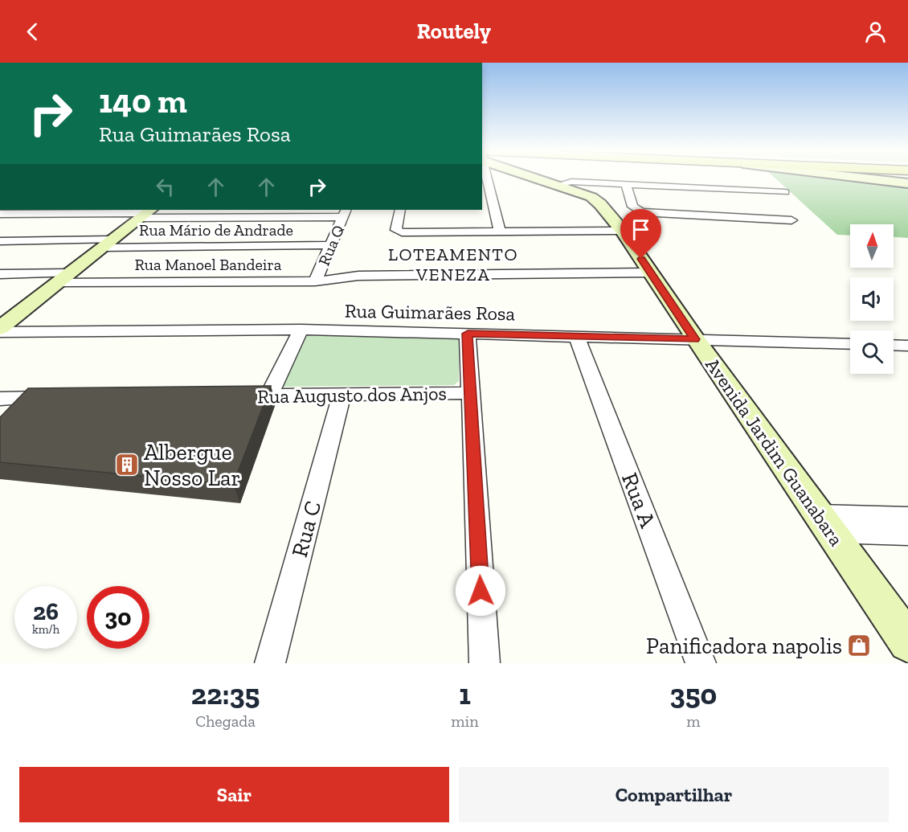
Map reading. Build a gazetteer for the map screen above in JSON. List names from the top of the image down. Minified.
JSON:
{"streets":{"street":["Rua Mário de Andrade","Rua Q","Rua Manoel Bandeira","Rua Guimarães Rosa","Rua Augusto dos Anjos","Avenida Jardim Guanabara","Rua A","Rua C"]},"crossings":[["Rua Mário de Andrade","Rua Q"],["Rua Q","Rua Manoel Bandeira"],["Rua Manoel Bandeira","Avenida Jardim Guanabara"],["Rua Guimarães Rosa","Avenida Jardim Guanabara"],["Rua Guimarães Rosa","Rua A"],["Rua Augusto dos Anjos","Rua C"]],"districts":["LOTEAMENTO VENEZA"],"places":{"building":["Albergue Nosso Lar"],"shop":["Panificadora napolis"]},"north":"top","page":{"header":"Routely","turn":["140 m","Rua Guimarães Rosa"],"speed":"26 km/h","limit":"30","eta":["22:35","Chegada","1","min","350","m"],"buttons":["Sair","Compartilhar"]}}
